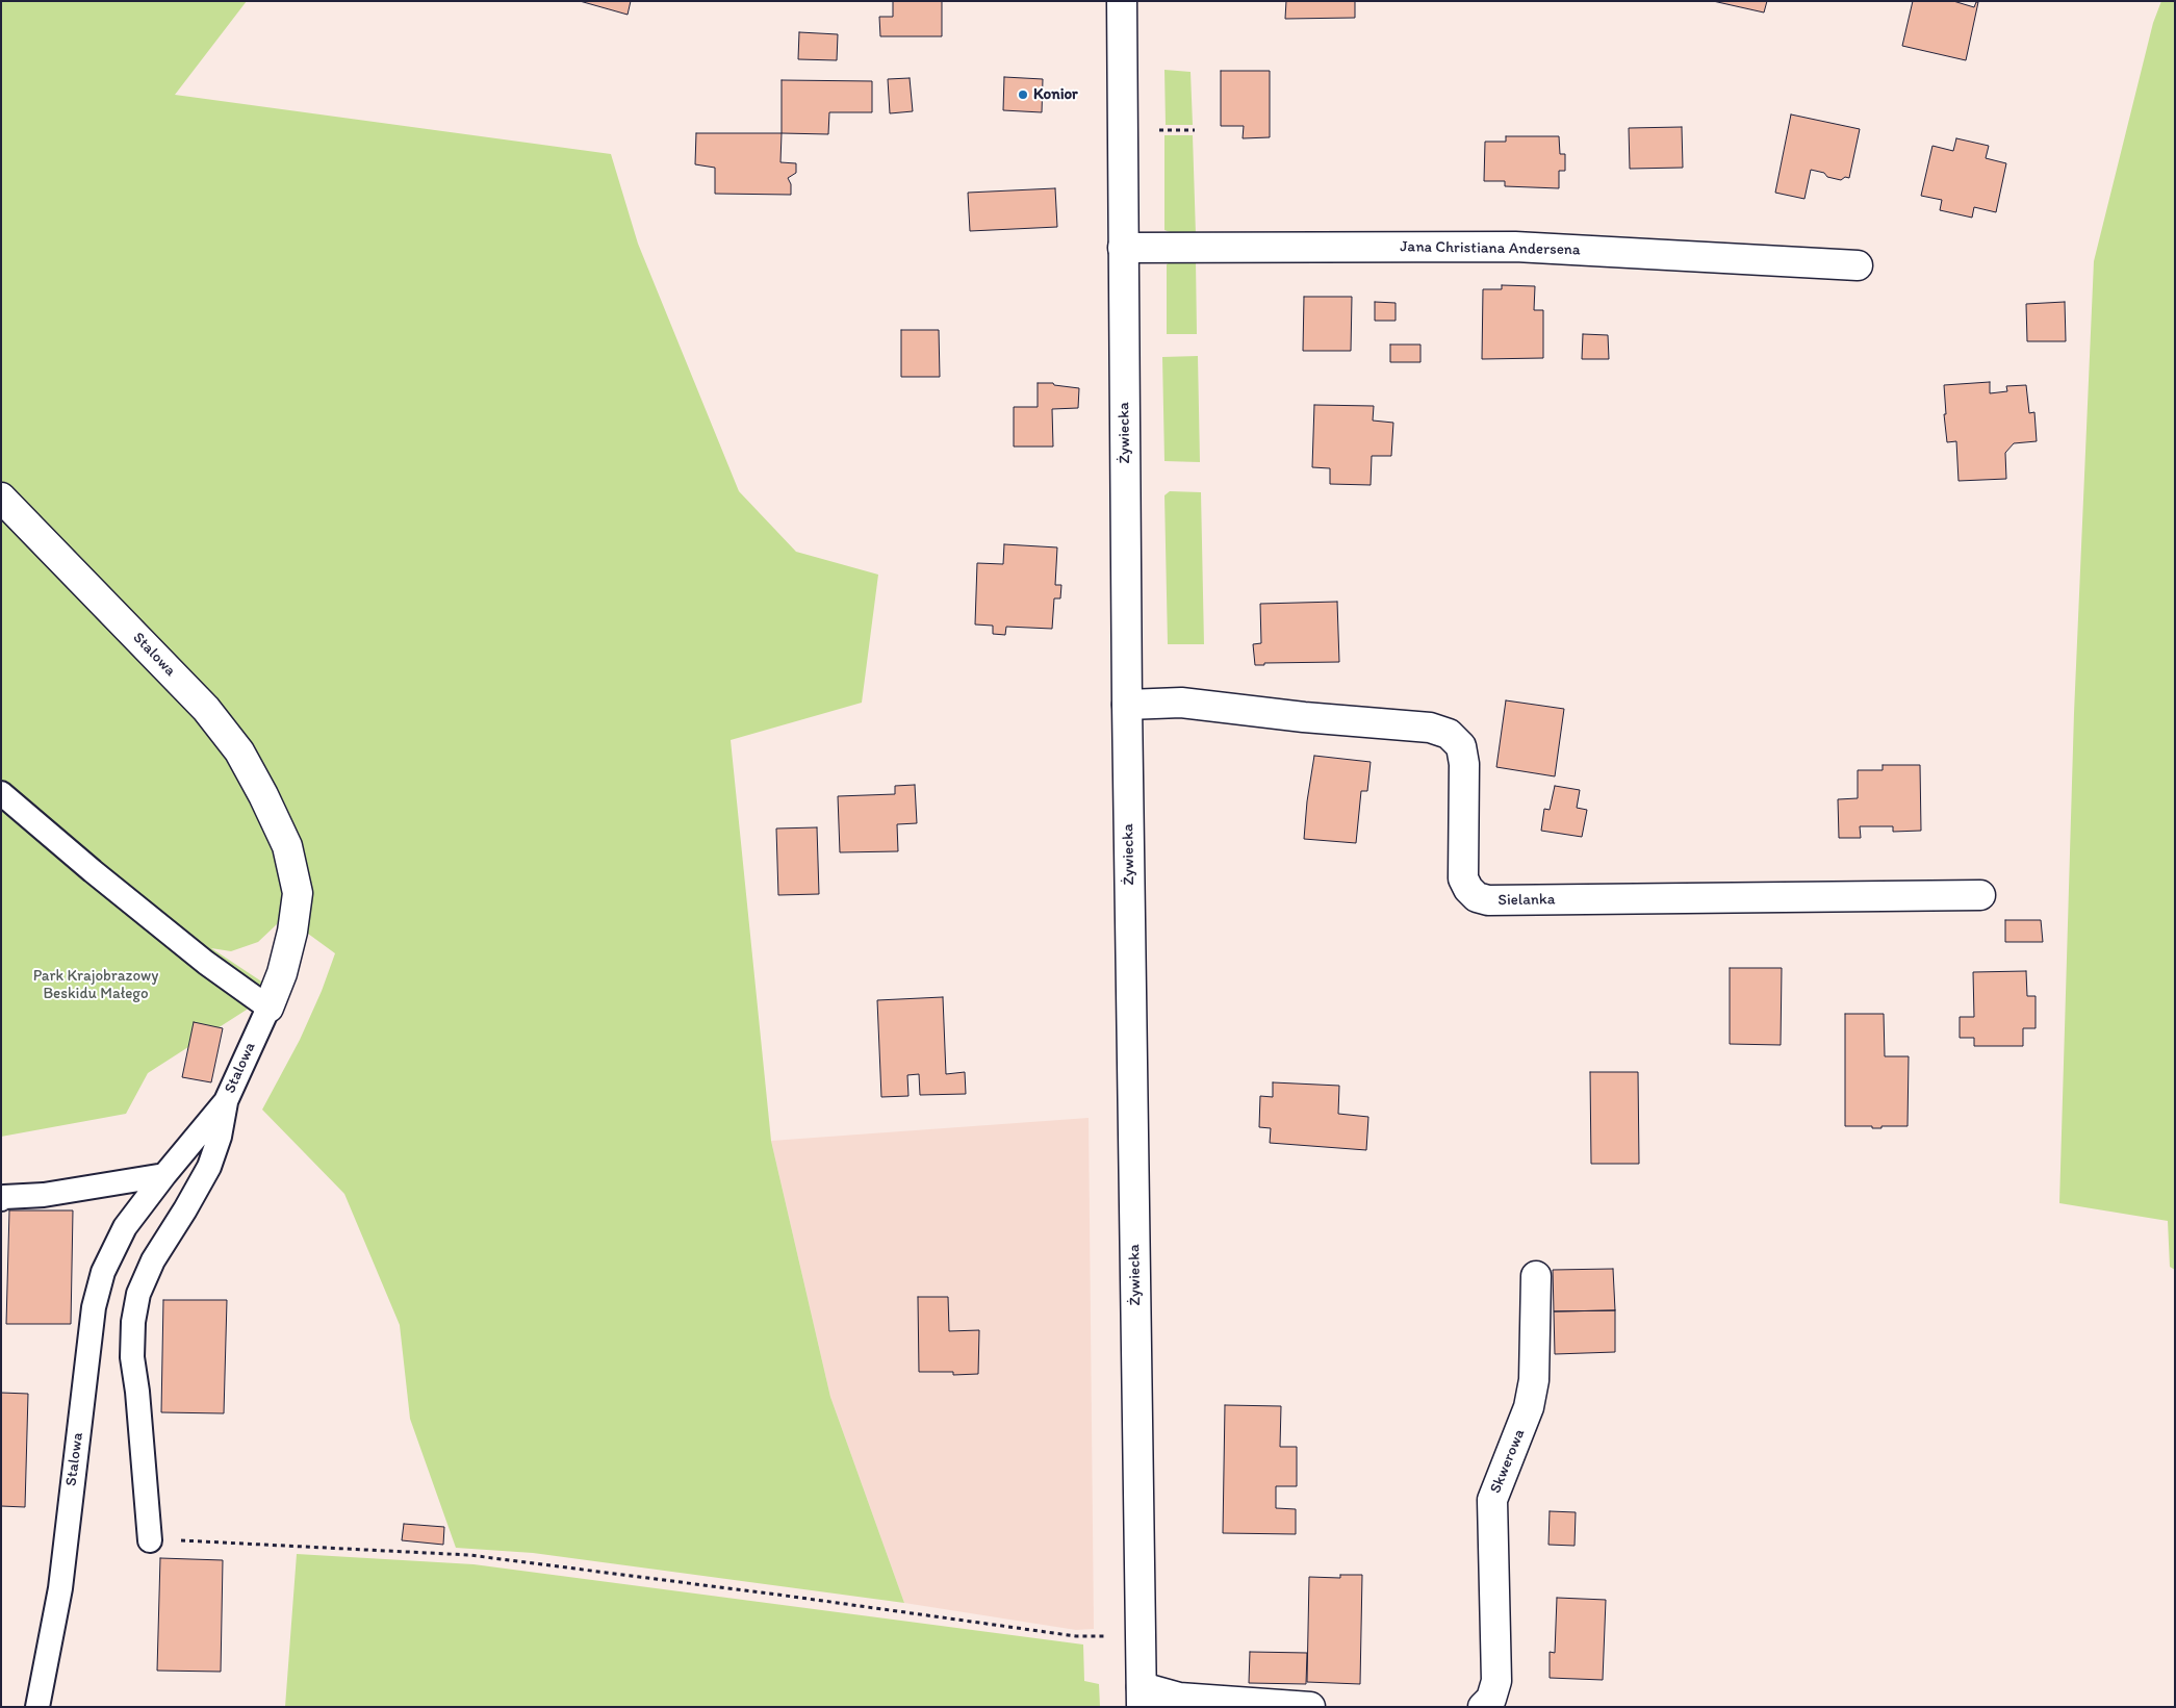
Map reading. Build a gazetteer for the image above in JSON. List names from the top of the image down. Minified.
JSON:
{"streets":{"street":["Jana Christiana Andersena","Żywiecka","Stalowa","Sielanka","Skwerowa"]},"crossings":[["Jana Christiana Andersena","Żywiecka"],["Żywiecka","Sielanka"]],"parks":["Park Krajobrazowy Beskidu Małego"],"places":["Konior"]}
